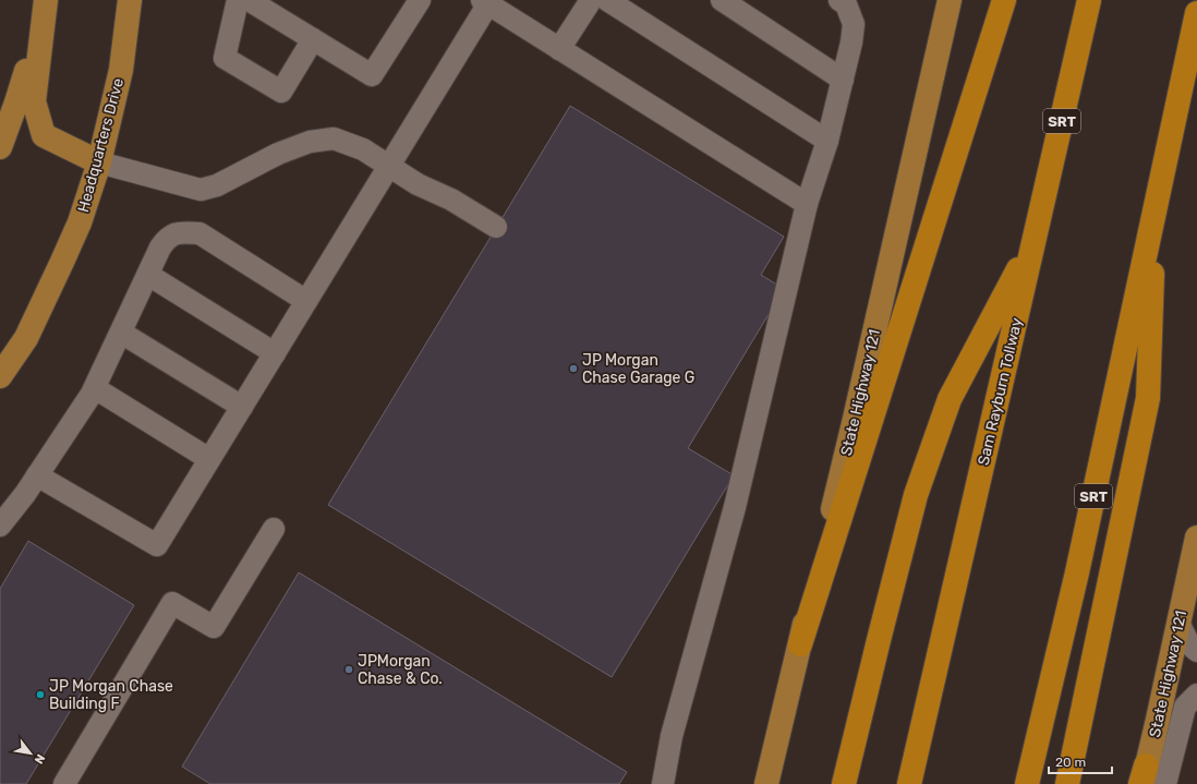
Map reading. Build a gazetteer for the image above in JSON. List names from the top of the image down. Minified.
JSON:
{"streets":{"highway":["SRT","Sam Rayburn Tollway"],"main road":["Headquarters Drive","State Highway 121"]},"places":["JP Morgan Chase Garage G","JPMorgan Chase & Co.","JP Morgan Chase Building F"],"scale_bar":"20 m","north":"bottom right"}
